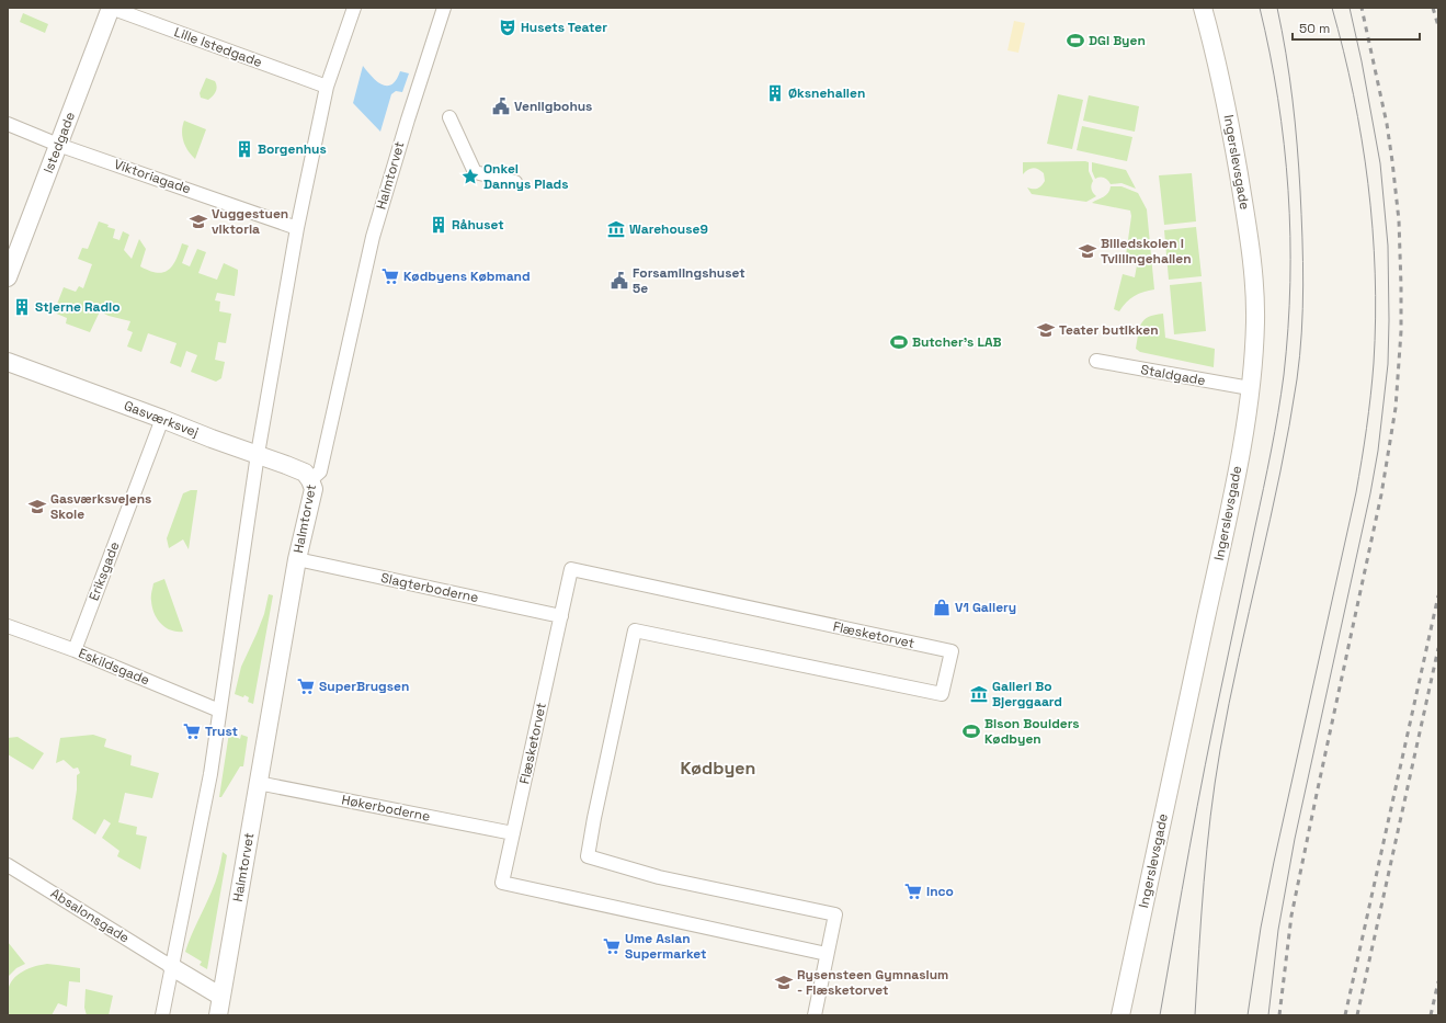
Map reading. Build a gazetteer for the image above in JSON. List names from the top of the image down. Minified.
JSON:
{"streets":{"street":["Lille Istedgade","Istedgade","Ingerslevsgade","Halmtorvet","Viktoriagade","Staldgade","Gasværksvej","Eriksgade","Slagterboderne","Flæsketorvet","Eskildsgade","Høkerboderne","Absalonsgade"]},"crossings":[["Lille Istedgade","Istedgade"],["Istedgade","Viktoriagade"],["Ingerslevsgade","Staldgade"],["Halmtorvet","Gasværksvej"],["Halmtorvet","Slagterboderne"],["Halmtorvet","Høkerboderne"],["Gasværksvej","Eriksgade"],["Eriksgade","Eskildsgade"],["Slagterboderne","Flæsketorvet"],["Flæsketorvet","Høkerboderne"]],"districts":["Kødbyen"],"places":{"theatre":["Husets Teater"],"sports":["DGI Byen","Butcher's LAB","Bison Boulders Kødbyen"],"building":["Øksnehallen","Borgenhus","Råhuset","Stjerne Radio"],"public building":["Venligbohus","Forsamlingshuset 5e"],"place":["Onkel Dannys Plads"],"school or university":["Vuggestuen viktoria","Billedskolen i Tvillingehallen","Teater butikken","Gasværksvejens Skole","Rysensteen Gymnasium - Flæsketorvet"],"museum":["Warehouse9","Galleri Bo Bjerggaard"],"supermarket":["Kødbyens Købmand","SuperBrugsen","Trust","Inco","Ume Asian Supermarket"],"shop":["V1 Gallery"]},"scale_bar":"50 m"}
